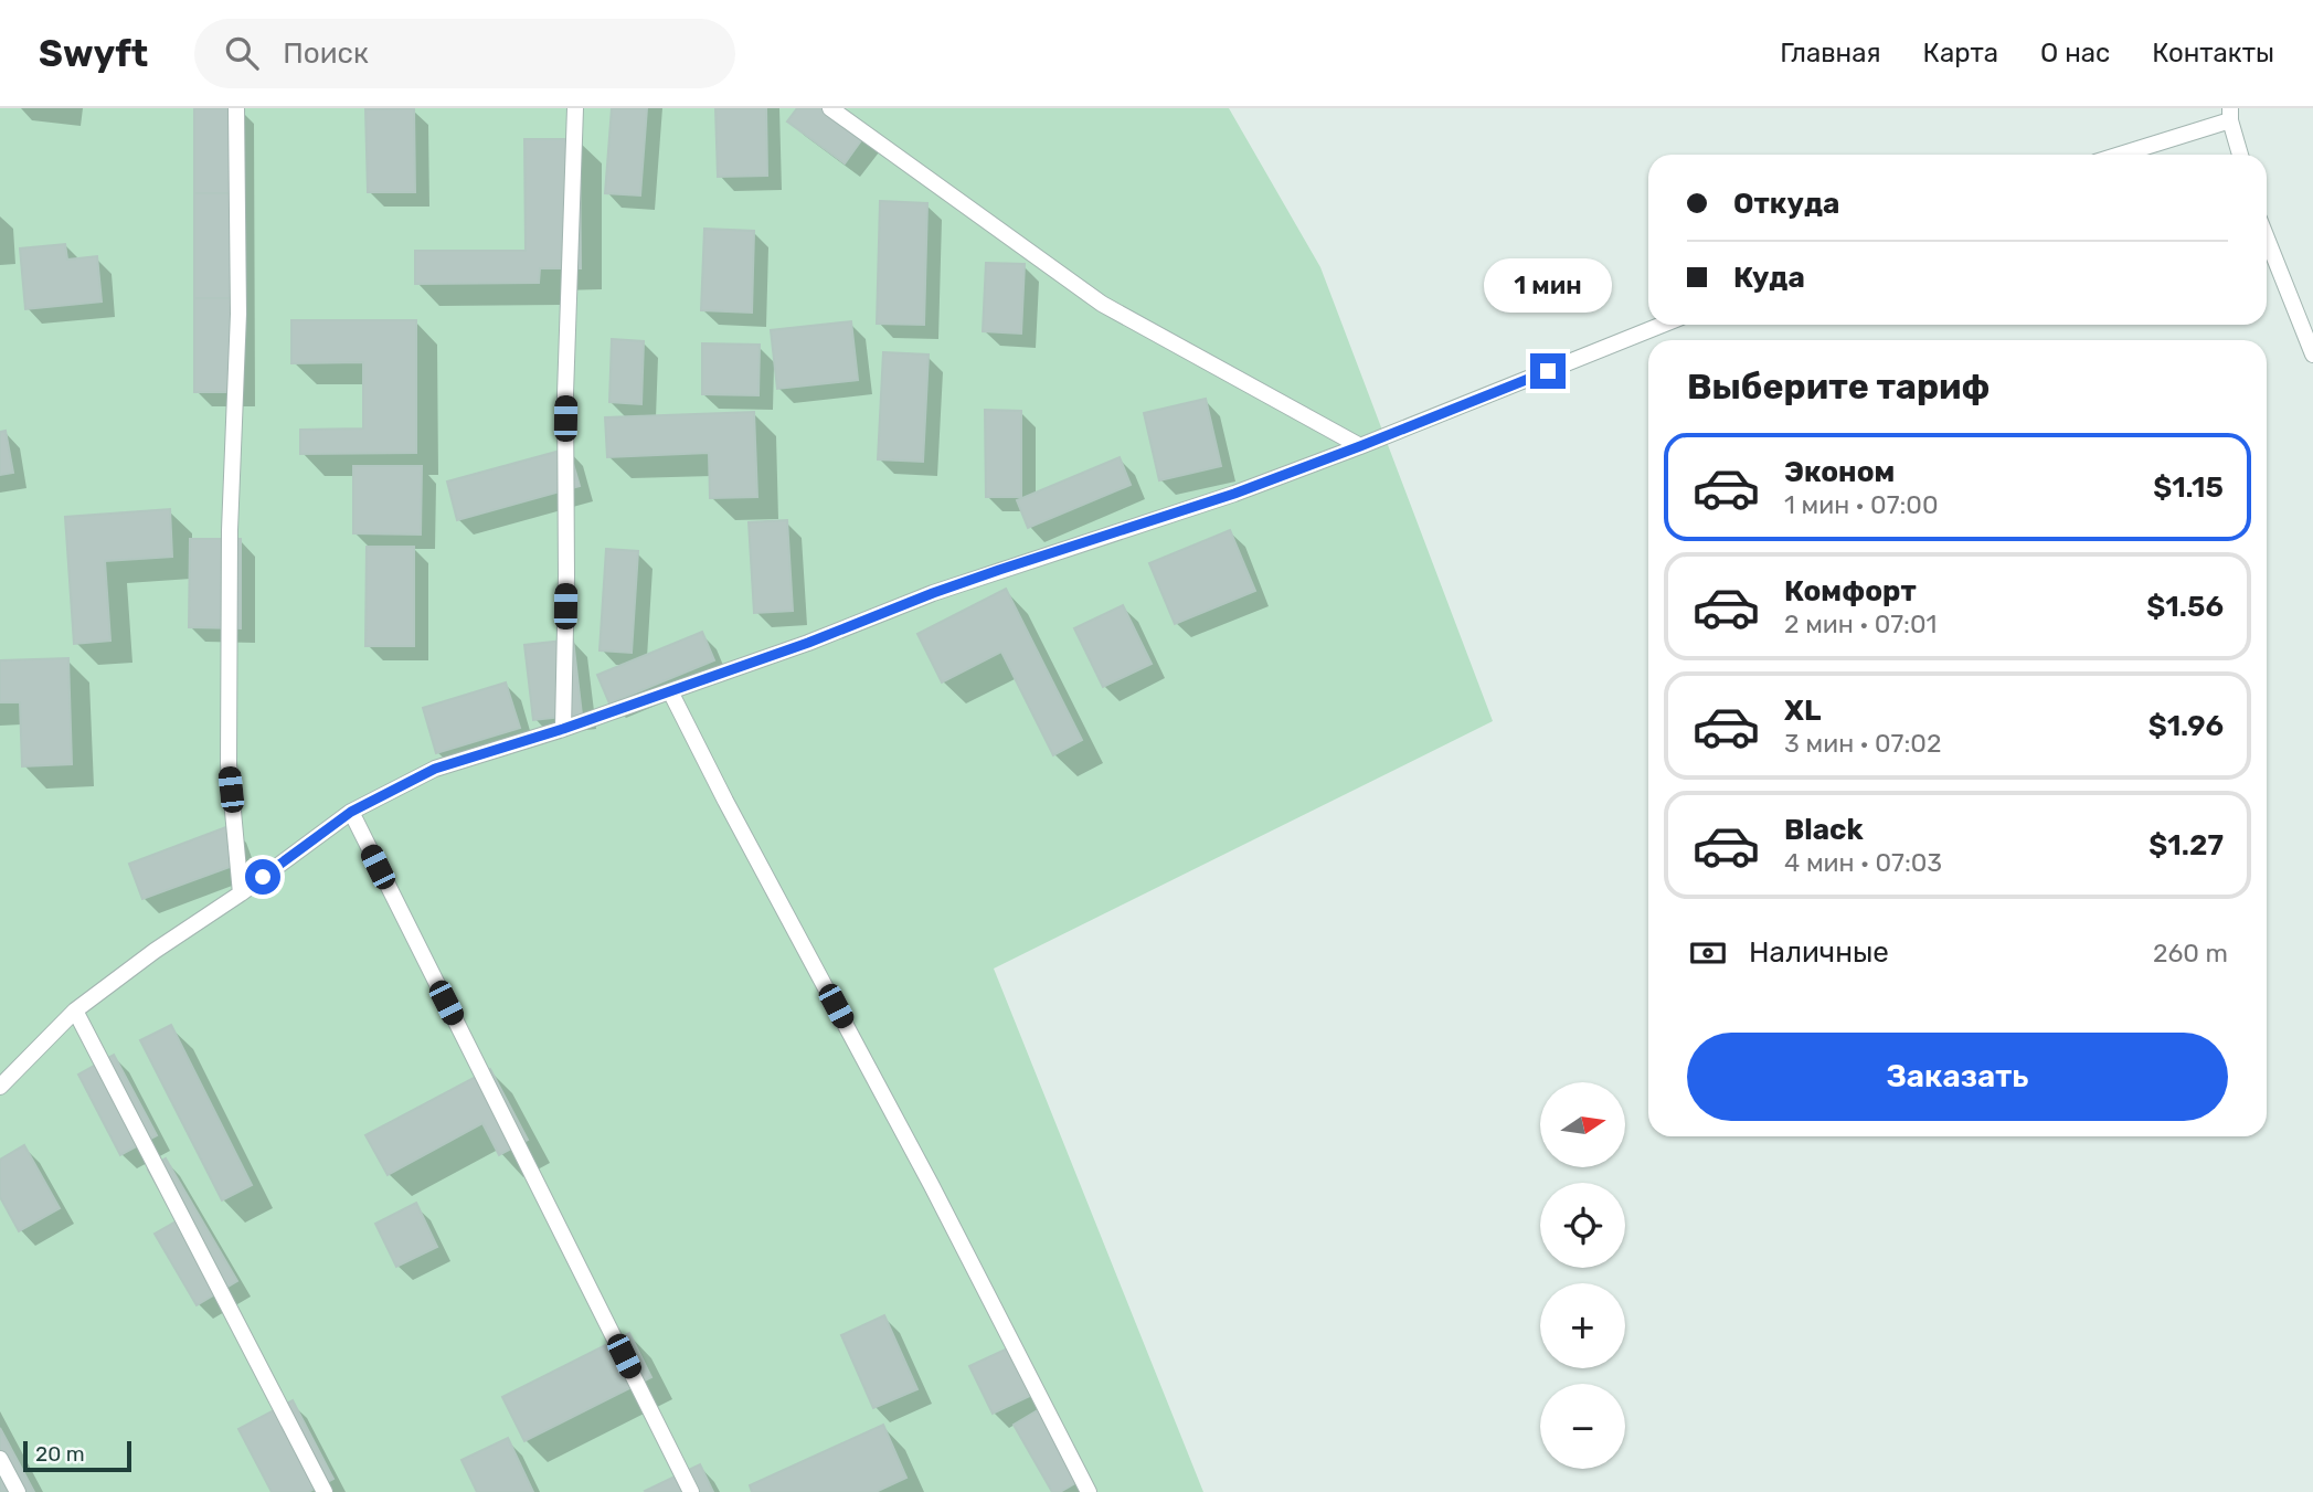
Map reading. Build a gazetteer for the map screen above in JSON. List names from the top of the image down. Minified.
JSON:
{"scale_bar":"20 m","north":"right","page":{"header":"Swyft","search":"Поиск","nav":["Главная","Карта","О нас","Контакты"],"banner":["Откуда","Куда"],"bubble":"1 мин","heading":"Выберите тариф","list":[{"name":"Эконом","note":"1 мин · 07:00","value":"$1.15"},{"name":"Комфорт","note":"2 мин · 07:01","value":"$1.56"},{"name":"XL","note":"3 мин · 07:02","value":"$1.96"},{"name":"Black","note":"4 мин · 07:03","value":"$1.27"}],"pay":["Наличные","260 m"],"buttons":"Заказать","map_buttons":["+","−"],"scale":"20 m"}}
